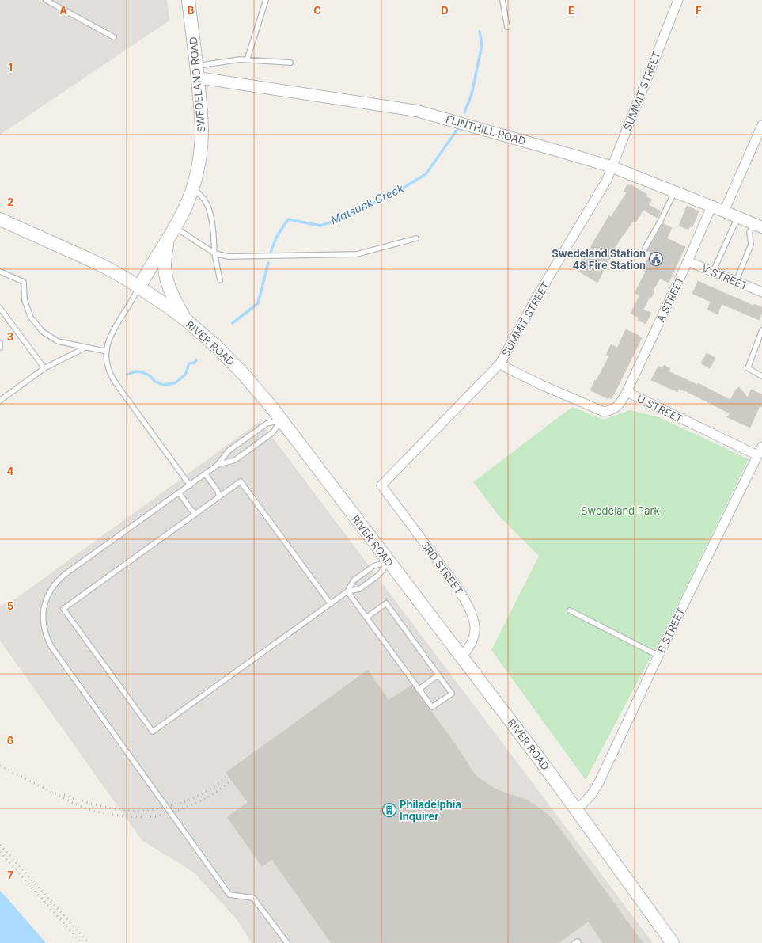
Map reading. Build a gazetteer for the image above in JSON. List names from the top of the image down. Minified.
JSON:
{"streets":{"main road":["SWEDELAND ROAD","RIVER ROAD"],"street":["SUMMIT STREET","FLINTHILL ROAD","V STREET","A STREET","U STREET","3RD STREET","B STREET"]},"crossings":[["SWEDELAND ROAD","FLINTHILL ROAD"],["SWEDELAND ROAD","RIVER ROAD"],["SUMMIT STREET","FLINTHILL ROAD"],["SUMMIT STREET","U STREET"],["SUMMIT STREET","3RD STREET"],["FLINTHILL ROAD","A STREET"],["V STREET","A STREET"],["A STREET","U STREET"],["RIVER ROAD","3RD STREET"],["RIVER ROAD","B STREET"],["U STREET","B STREET"]],"water":["Matsunk Creek"],"parks":["Swedeland Park"],"places":{"public building":["Swedeland Station 48 Fire Station"],"building":["Philadelphia Inquirer"]},"grid":{"columns":["A","B","C","D","E","F"],"rows":["1","2","3","4","5","6","7"]}}
